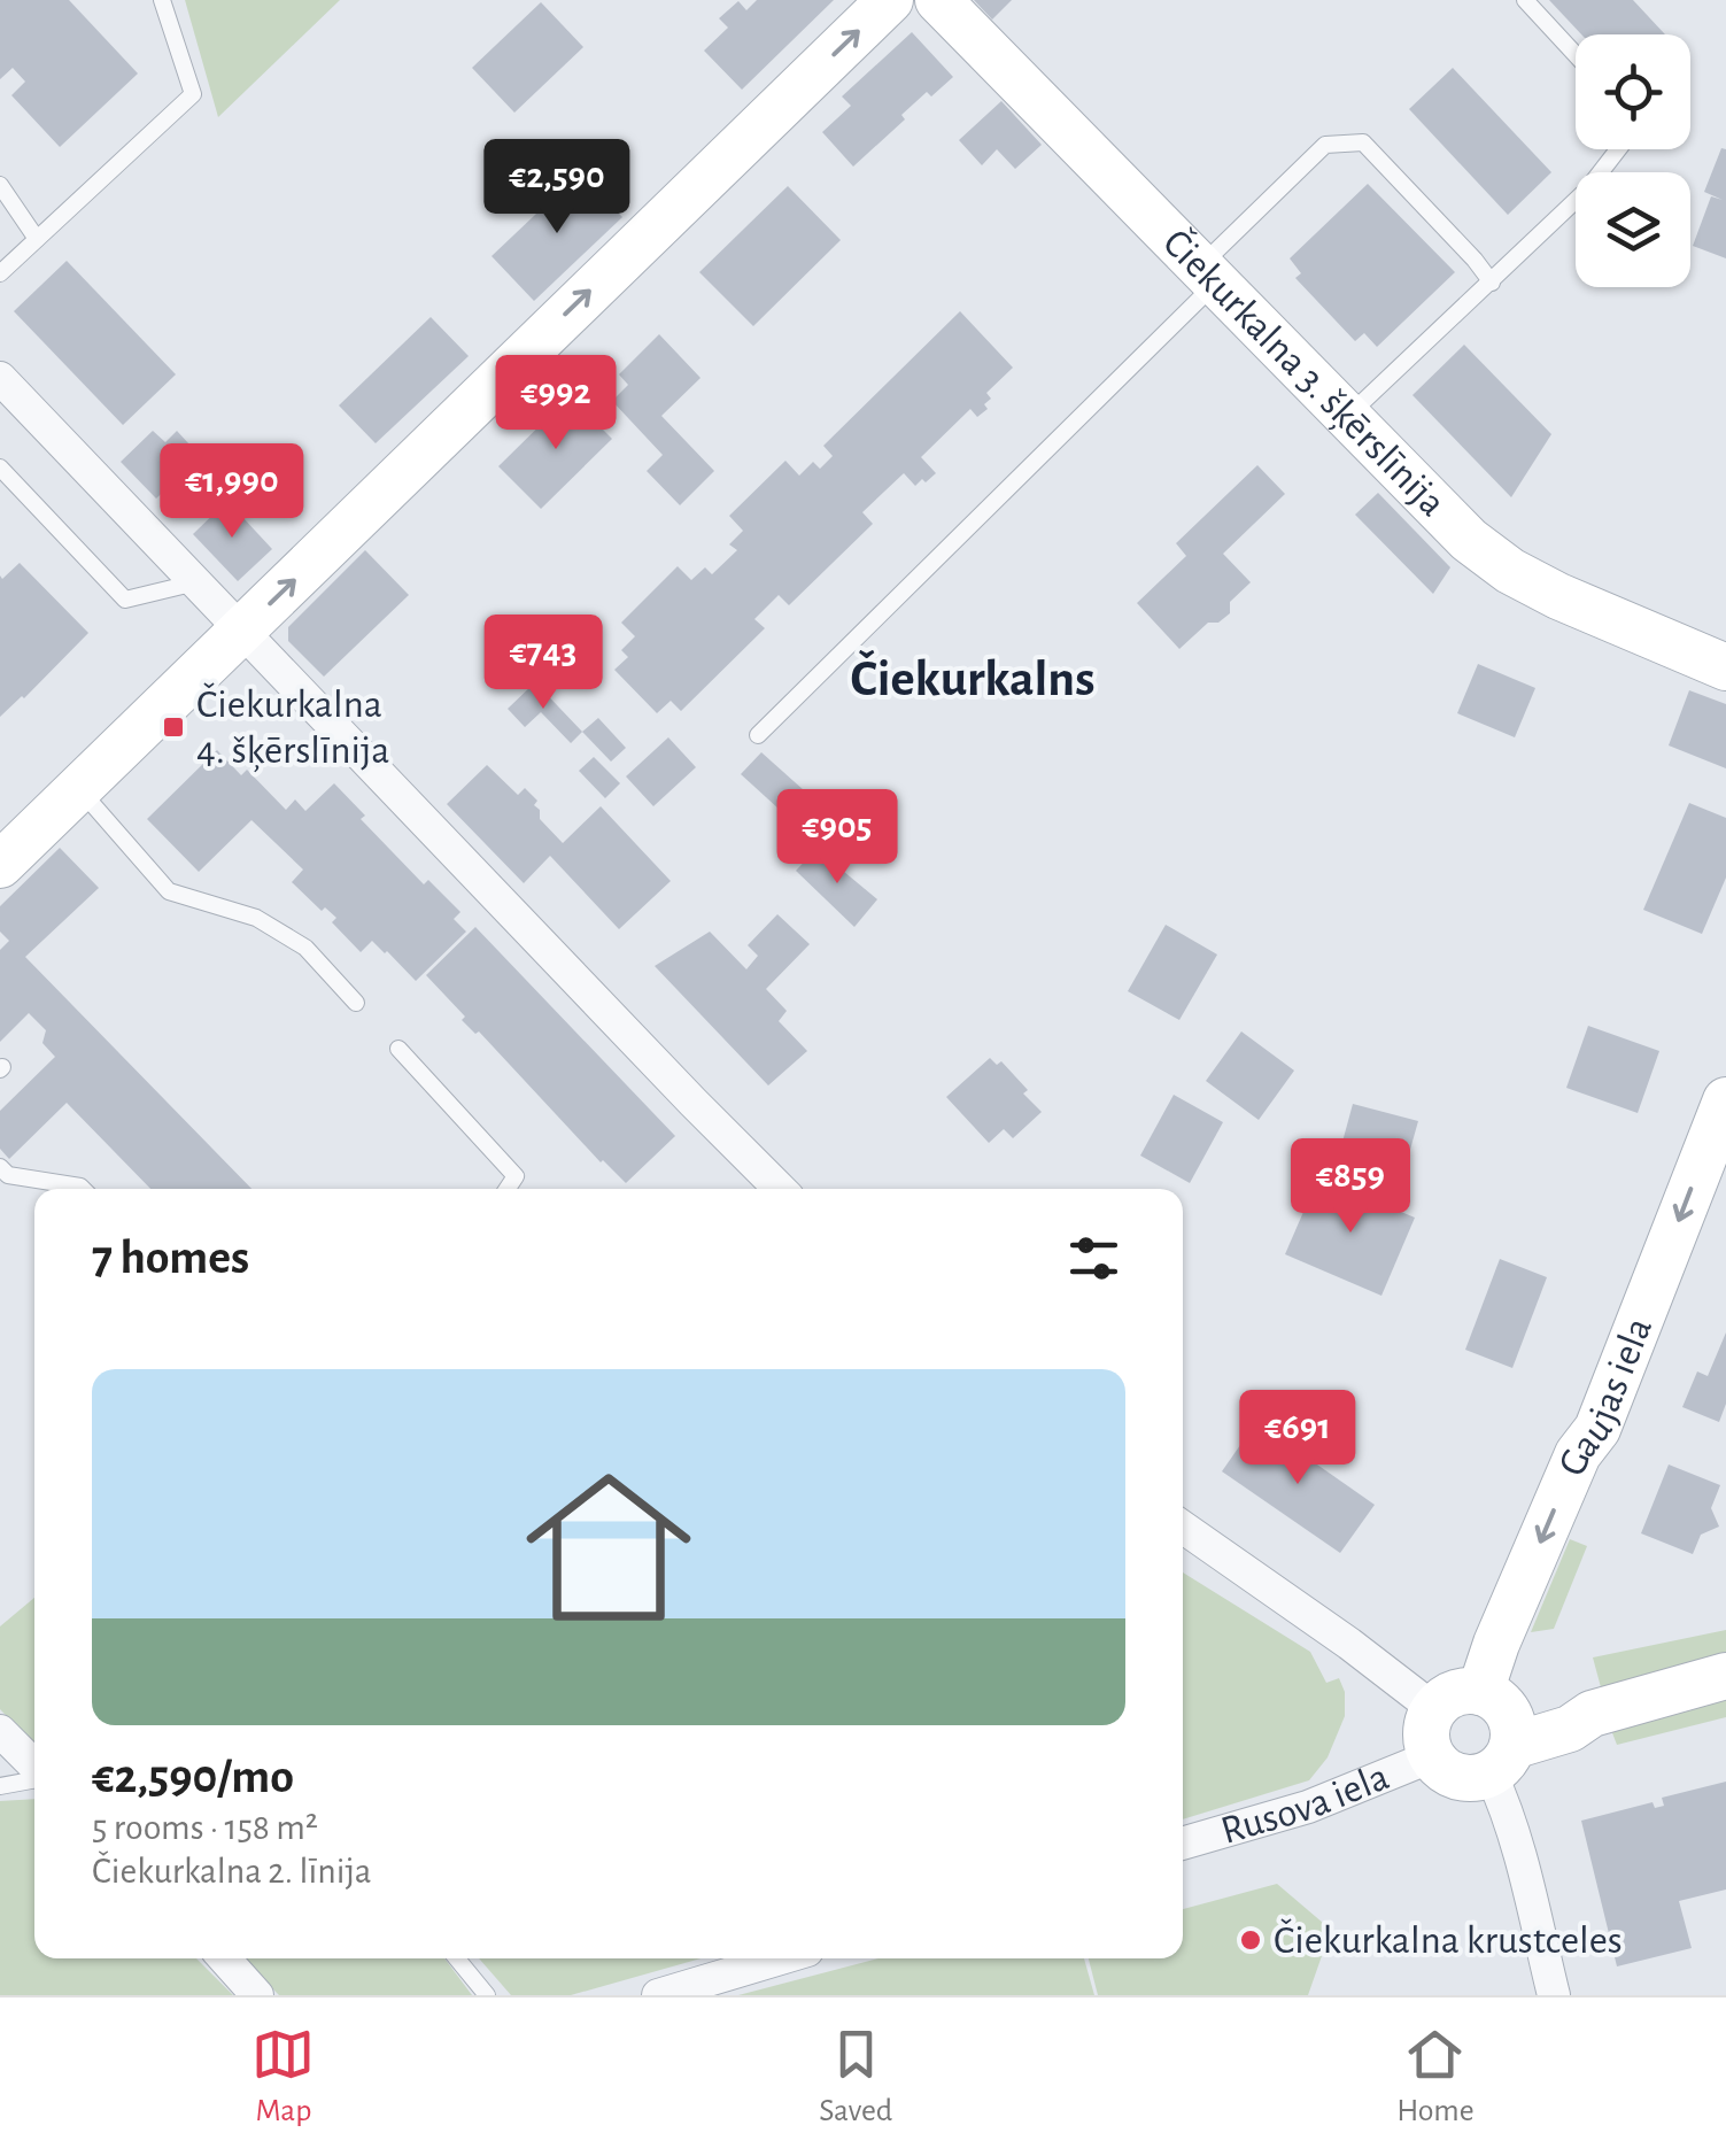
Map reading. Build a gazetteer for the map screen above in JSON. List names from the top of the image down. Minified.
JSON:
{"streets":{"street":["Čiekurkalna 3. šķērslīnija","Gaujas iela","Rusova iela"]},"crossings":[["Gaujas iela","Rusova iela"]],"one_way":["Gaujas iela"],"districts":["Čiekurkalns"],"places":{"transit":["Čiekurkalna 4. šķērslīnija"],"other":["Čiekurkalna krustceles"]},"page":{"price":["€2,590","€992","€1,990","€743","€905","€859","€691"],"heading":"7 homes","list":[{"name":"€2,590/mo","note":"5 rooms · 158 m² · Čiekurkalna 2. līnija"}],"tabs":["Map","Saved","Home"]}}
